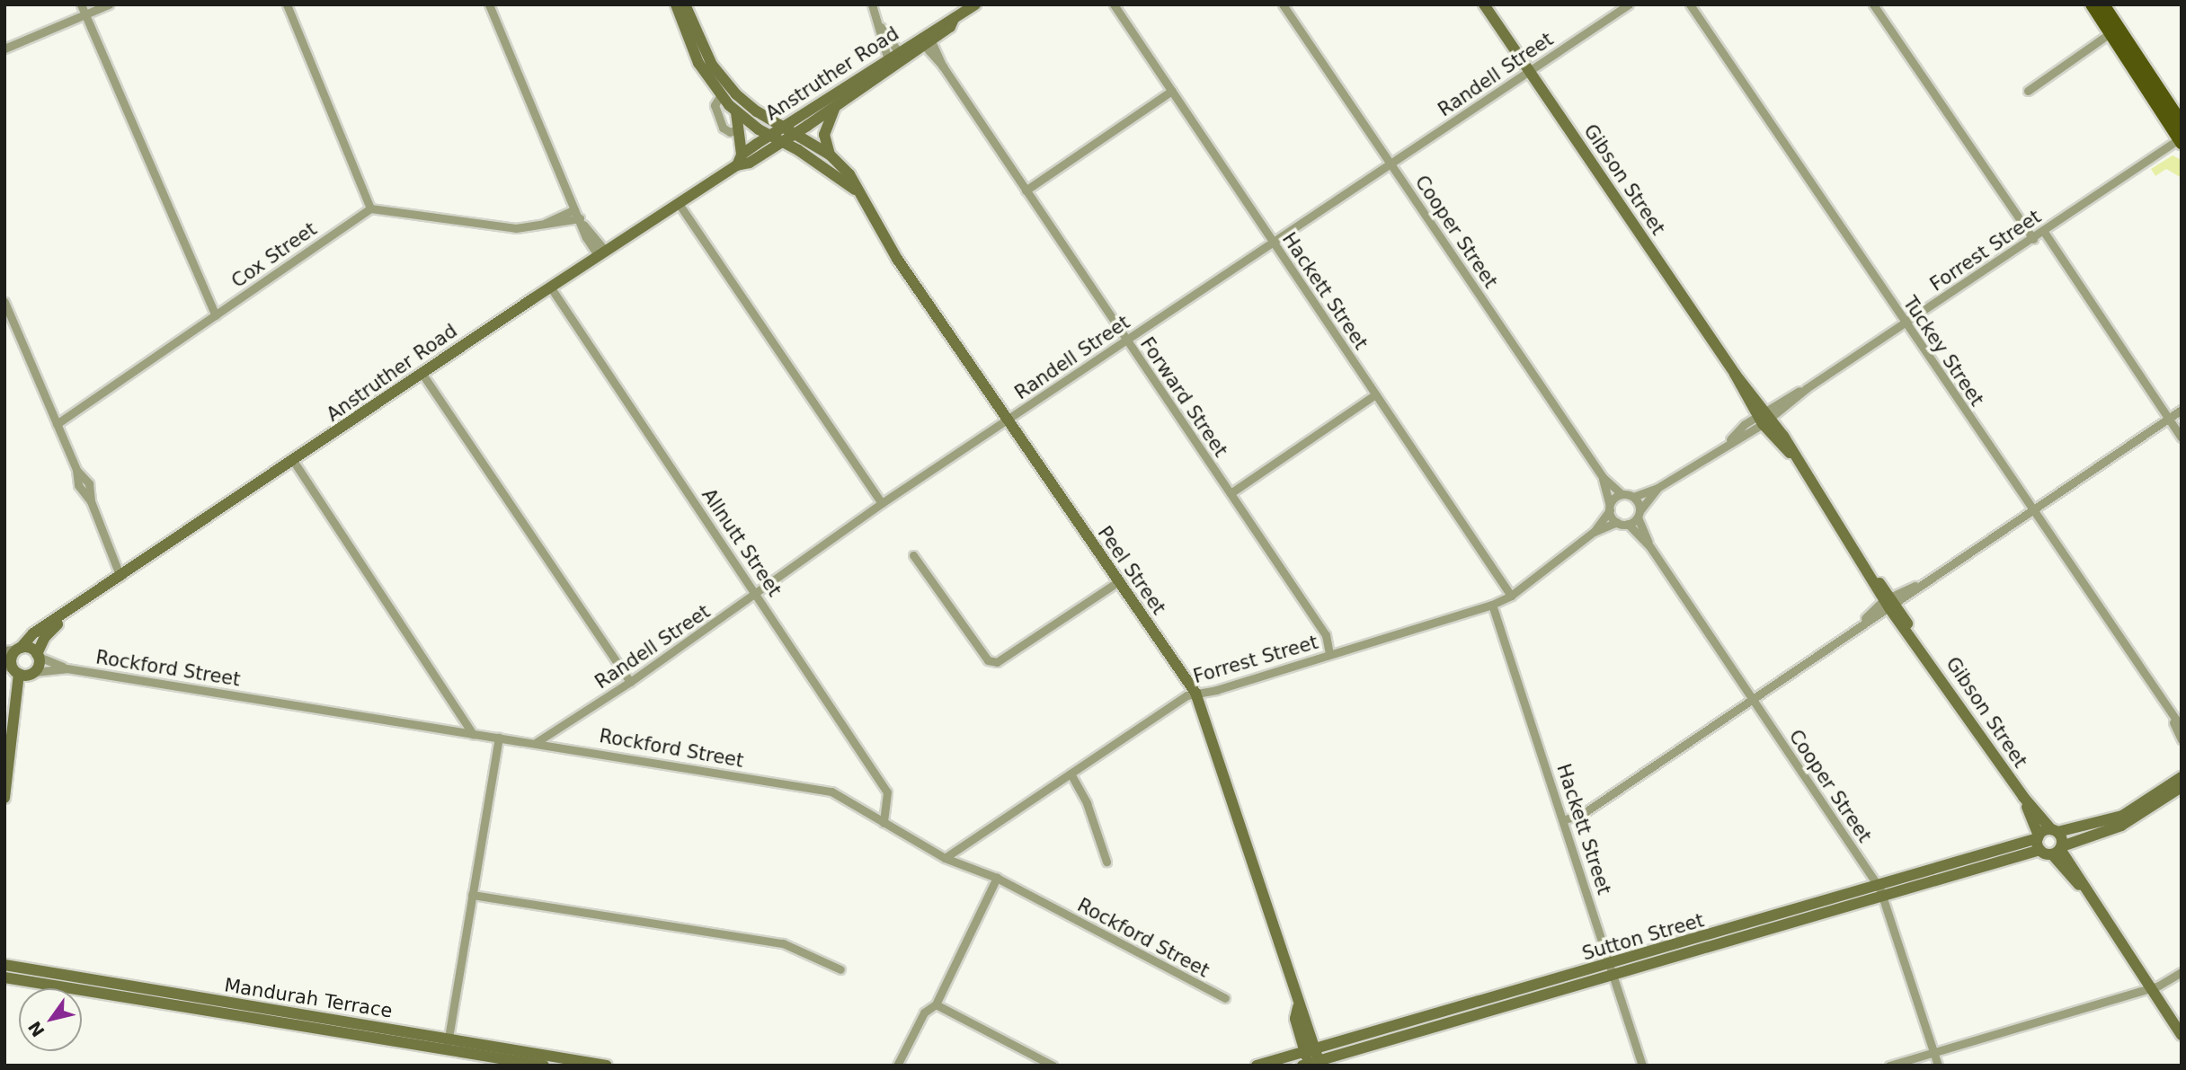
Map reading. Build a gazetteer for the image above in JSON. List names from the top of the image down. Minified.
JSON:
{"streets":{"main road":["Anstruther Road","Gibson Street","Peel Street","Sutton Street","Mandurah Terrace"],"street":["Randell Street","Cooper Street","Forrest Street","Cox Street","Hackett Street","Tuckey Street","Forward Street","Allnutt Street","Rockford Street"]},"crossings":[["Anstruther Road","Forward Street"],["Anstruther Road","Allnutt Street"],["Anstruther Road","Peel Street"],["Anstruther Road","Rockford Street"],["Randell Street","Gibson Street"],["Randell Street","Cooper Street"],["Randell Street","Hackett Street"],["Randell Street","Forward Street"],["Randell Street","Allnutt Street"],["Randell Street","Peel Street"],["Randell Street","Rockford Street"],["Gibson Street","Forrest Street"],["Gibson Street","Sutton Street"],["Cooper Street","Forrest Street"],["Cooper Street","Sutton Street"],["Forrest Street","Hackett Street"],["Forrest Street","Tuckey Street"],["Forrest Street","Forward Street"],["Forrest Street","Peel Street"],["Forrest Street","Rockford Street"],["Hackett Street","Sutton Street"],["Allnutt Street","Rockford Street"],["Peel Street","Sutton Street"]],"north":"bottom left"}
